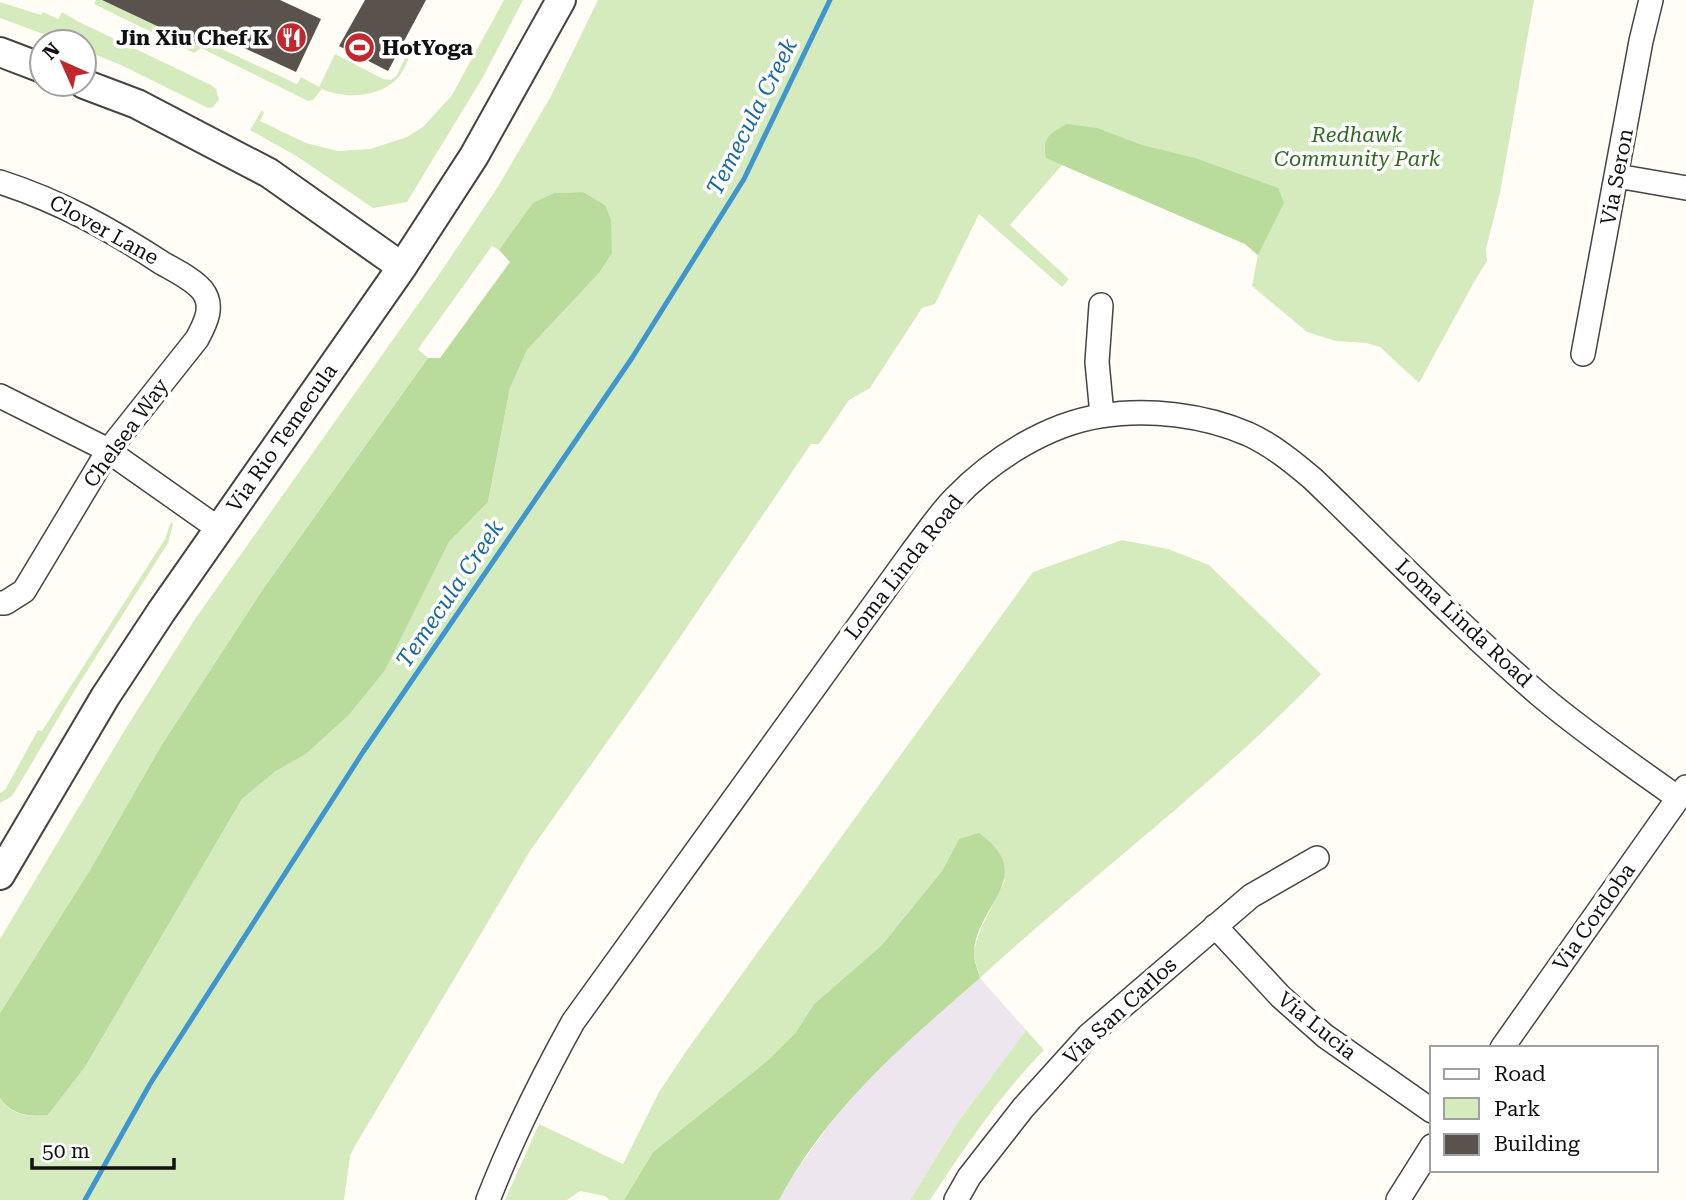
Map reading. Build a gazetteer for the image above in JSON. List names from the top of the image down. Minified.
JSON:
{"streets":{"street":["Via Seron","Clover Lane","Chelsea Way","Via Rio Temecula","Loma Linda Road","Via Cordoba","Via San Carlos","Via Lucia"]},"crossings":[["Clover Lane","Chelsea Way"],["Loma Linda Road","Via Cordoba"],["Via San Carlos","Via Lucia"]],"water":["Temecula Creek"],"parks":["Redhawk Community Park"],"places":{"restaurant":["Jin Xiu Chef K"],"sports":["HotYoga"]},"legend":["Road","Park","Building"],"scale_bar":"50 m","north":"top left"}
